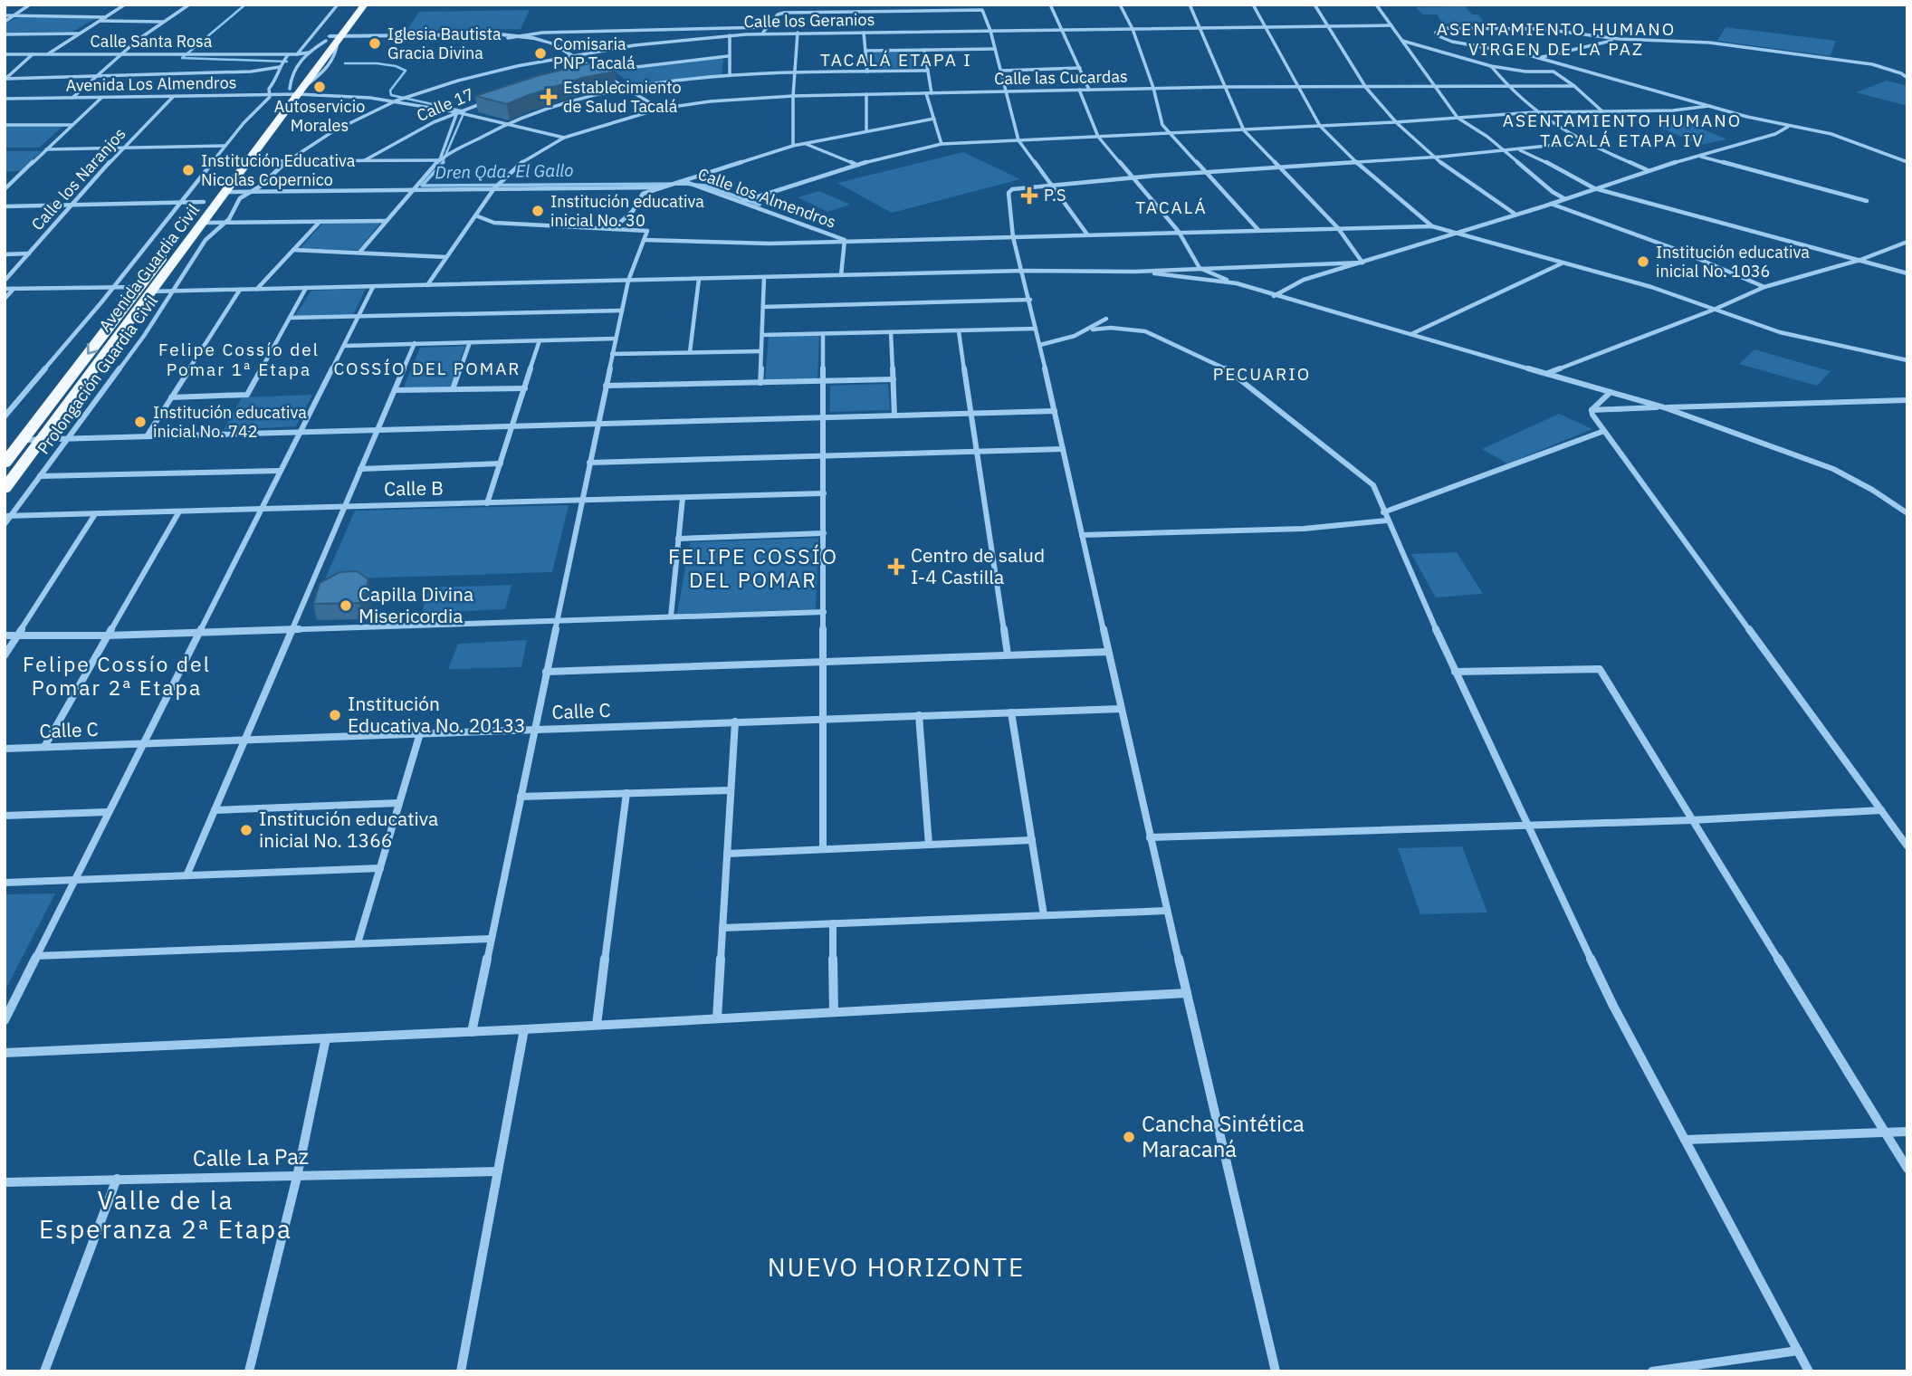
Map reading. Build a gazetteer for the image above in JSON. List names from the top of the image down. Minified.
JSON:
{"streets":{"highway":["Avenida Guardia Civil"],"street":["Calle los Geranios","Calle Santa Rosa","Calle las Cucardas","Avenida Los Almendros","Calle 17","Calle los Naranjos","Calle los Almendros","Prolongación Guardia Civil","Calle B","Calle C","Calle La Paz"]},"crossings":[["Calle los Geranios","Avenida Los Almendros"],["Calle los Geranios","Prolongación Guardia Civil"],["Avenida Los Almendros","Calle los Naranjos"],["Avenida Los Almendros","Avenida Guardia Civil"],["Prolongación Guardia Civil","Calle B"]],"districts":["ASENTAMIENTO HUMANO VIRGEN DE LA PAZ","TACALÁ ETAPA I","ASENTAMIENTO HUMANO TACALÁ ETAPA IV","TACALÁ","Felipe Cossío del Pomar 1ª Etapa","COSSÍO DEL POMAR","PECUARIO","FELIPE COSSÍO DEL POMAR","Felipe Cossío del Pomar 2ª Etapa","Valle de la Esperanza 2ª Etapa","NUEVO HORIZONTE"],"water":["Dren Qda. El Gallo"],"places":{"other":["Iglesia Bautista Gracia Divina","Comisaria PNP Tacalá","Autoservicio Morales","Institución Educativa Nicolas Copernico","Institución educativa inicial No. 30","Institución educativa inicial No. 1036","Institución educativa inicial No. 742","Capilla Divina Misericordia","Institución Educativa No. 20133","Institución educativa inicial No. 1366","Cancha Sintética Maracaná"],"health":["Establecimiento de Salud Tacalá","P.S","Centro de salud I-4 Castilla"]}}
